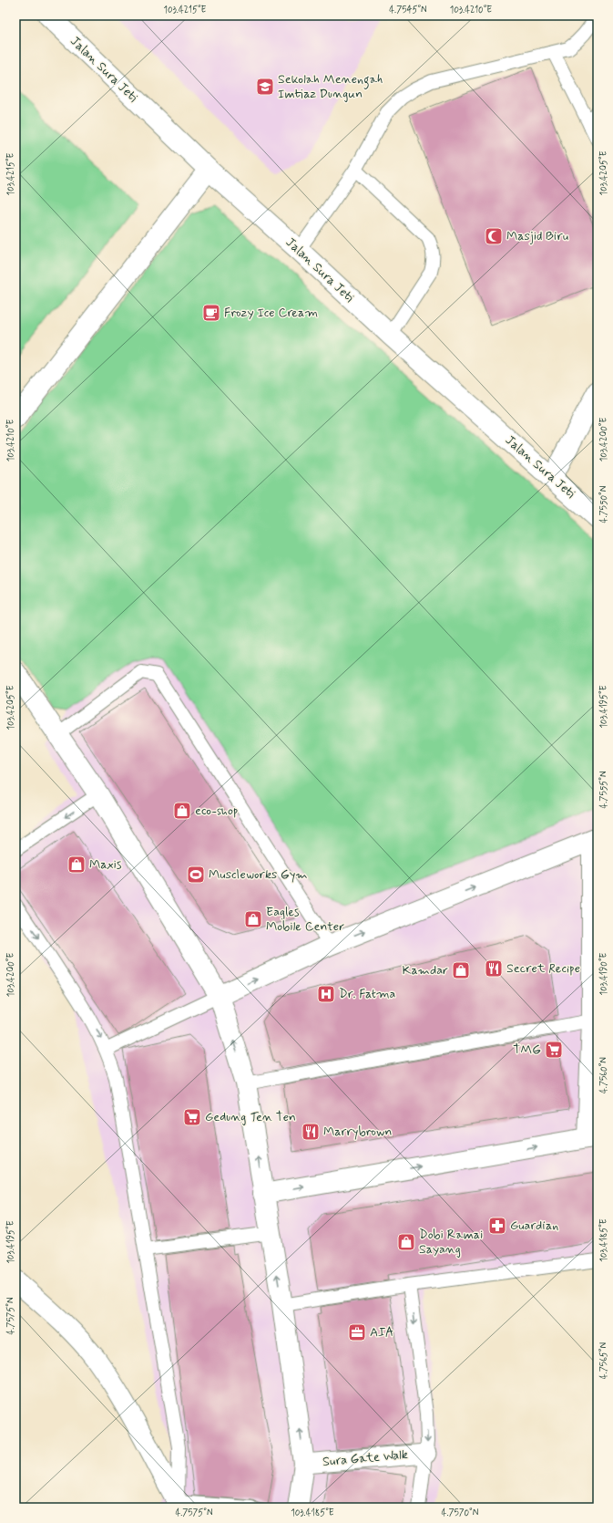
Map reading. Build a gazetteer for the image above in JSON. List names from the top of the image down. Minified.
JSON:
{"streets":{"street":["Jalan Sura Jeti","Sura Gate Walk"]},"places":{"school or university":["Sekolah Menengah Imtiaz Dungun"],"mosque":["Masjid Biru"],"cafe":["Frozy Ice Cream"],"shop":["eco-shop","Maxis","Eagles Mobile Center","Kamdar","Dobi Ramai Sayang"],"sports":["Muscleworks Gym"],"restaurant":["Secret Recipe","Marrybrown"],"hospital":["Dr. Fatma"],"supermarket":["TMG","Gedung Ten Ten"],"pharmacy":["Guardian"],"office":["AIA"]},"coordinates":["103.4215°E","4.7545°N","103.4210°E","103.4205°E","103.4200°E","4.7550°N","103.4195°E","4.7555°N","103.4190°E","4.7560°N","103.4185°E","4.7575°N","4.7565°N","4.7570°N"]}
